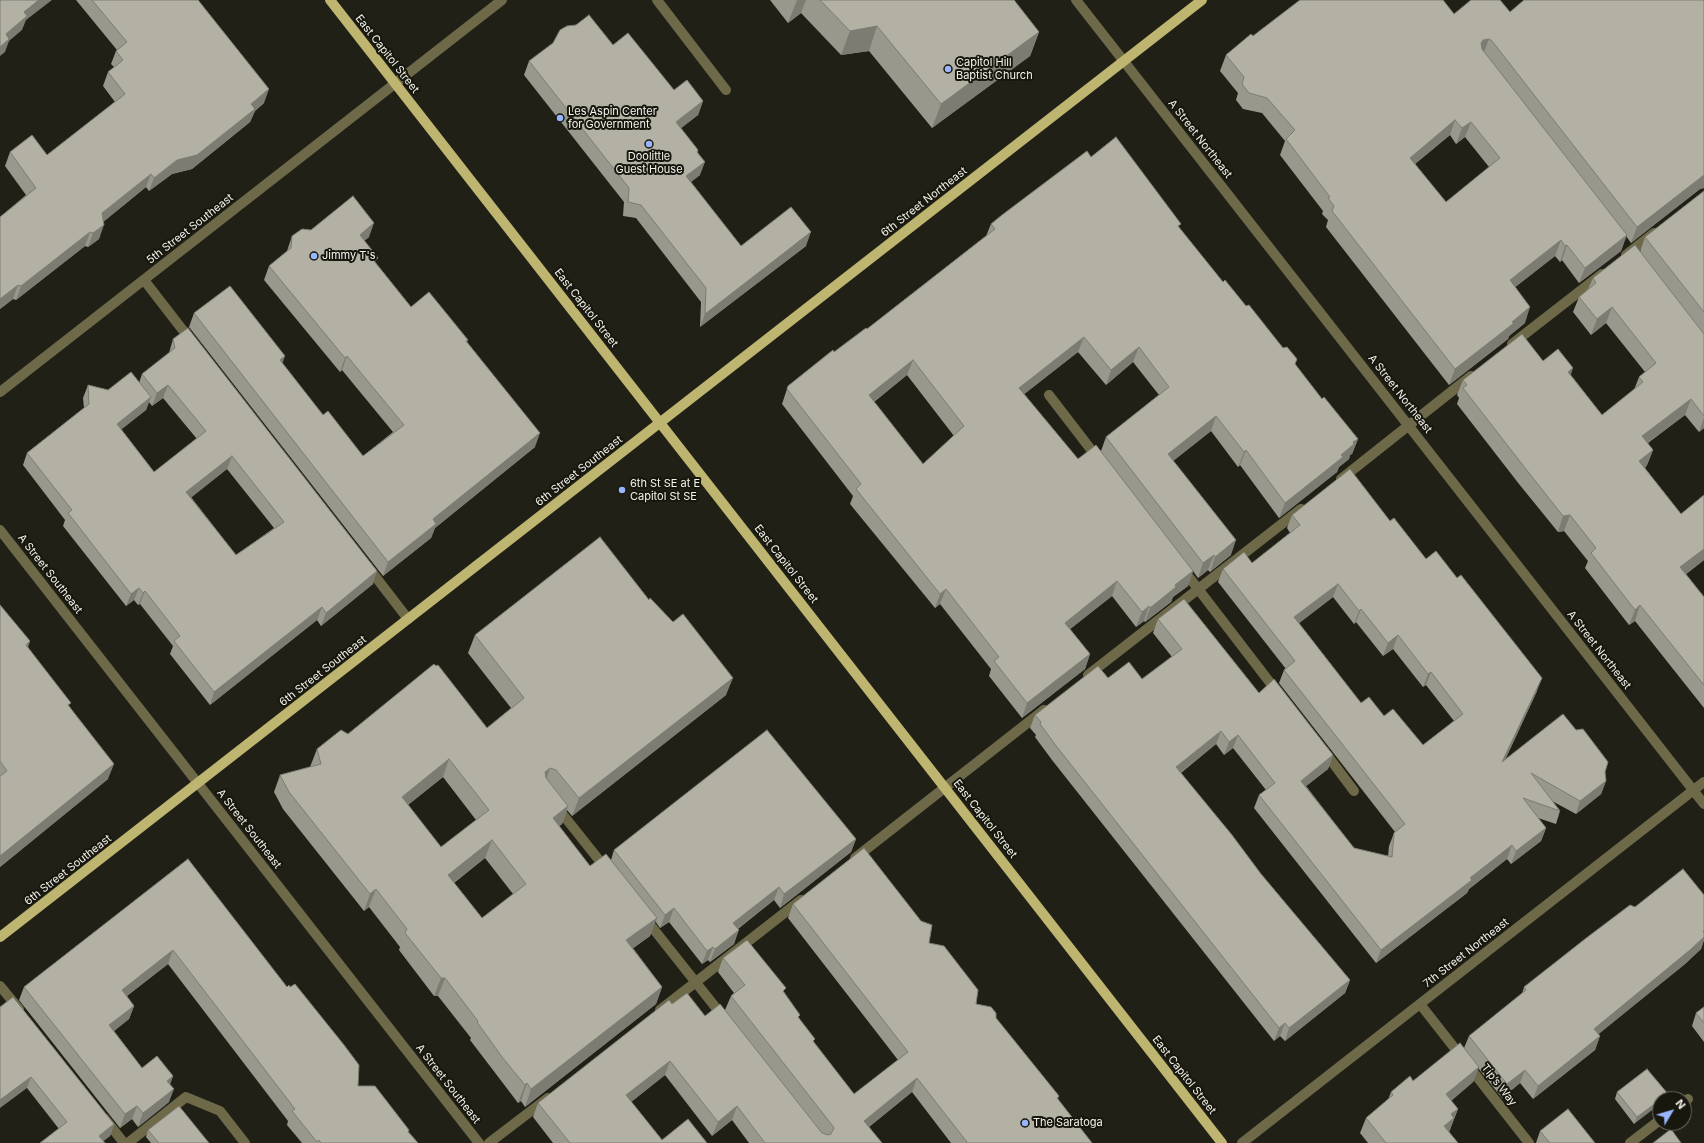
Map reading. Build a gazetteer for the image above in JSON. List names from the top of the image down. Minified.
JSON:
{"streets":{"main road":["East Capitol Street","6th Street Northeast","6th Street Southeast"],"street":["A Street Northeast","5th Street Southeast","A Street Southeast","7th Street Northeast","Tip’s Way"]},"crossings":[["East Capitol Street","6th Street Northeast"],["East Capitol Street","5th Street Southeast"],["East Capitol Street","6th Street Southeast"],["A Street Northeast","6th Street Northeast"],["A Street Northeast","7th Street Northeast"],["6th Street Northeast","6th Street Southeast"],["6th Street Southeast","A Street Southeast"],["7th Street Northeast","Tip’s Way"]],"places":["Capitol Hill Baptist Church","Les Aspin Center for Government","Doolittle Guest House","Jimmy T's","6th St SE at E Capitol St SE","The Saratoga"],"north":"top right"}
